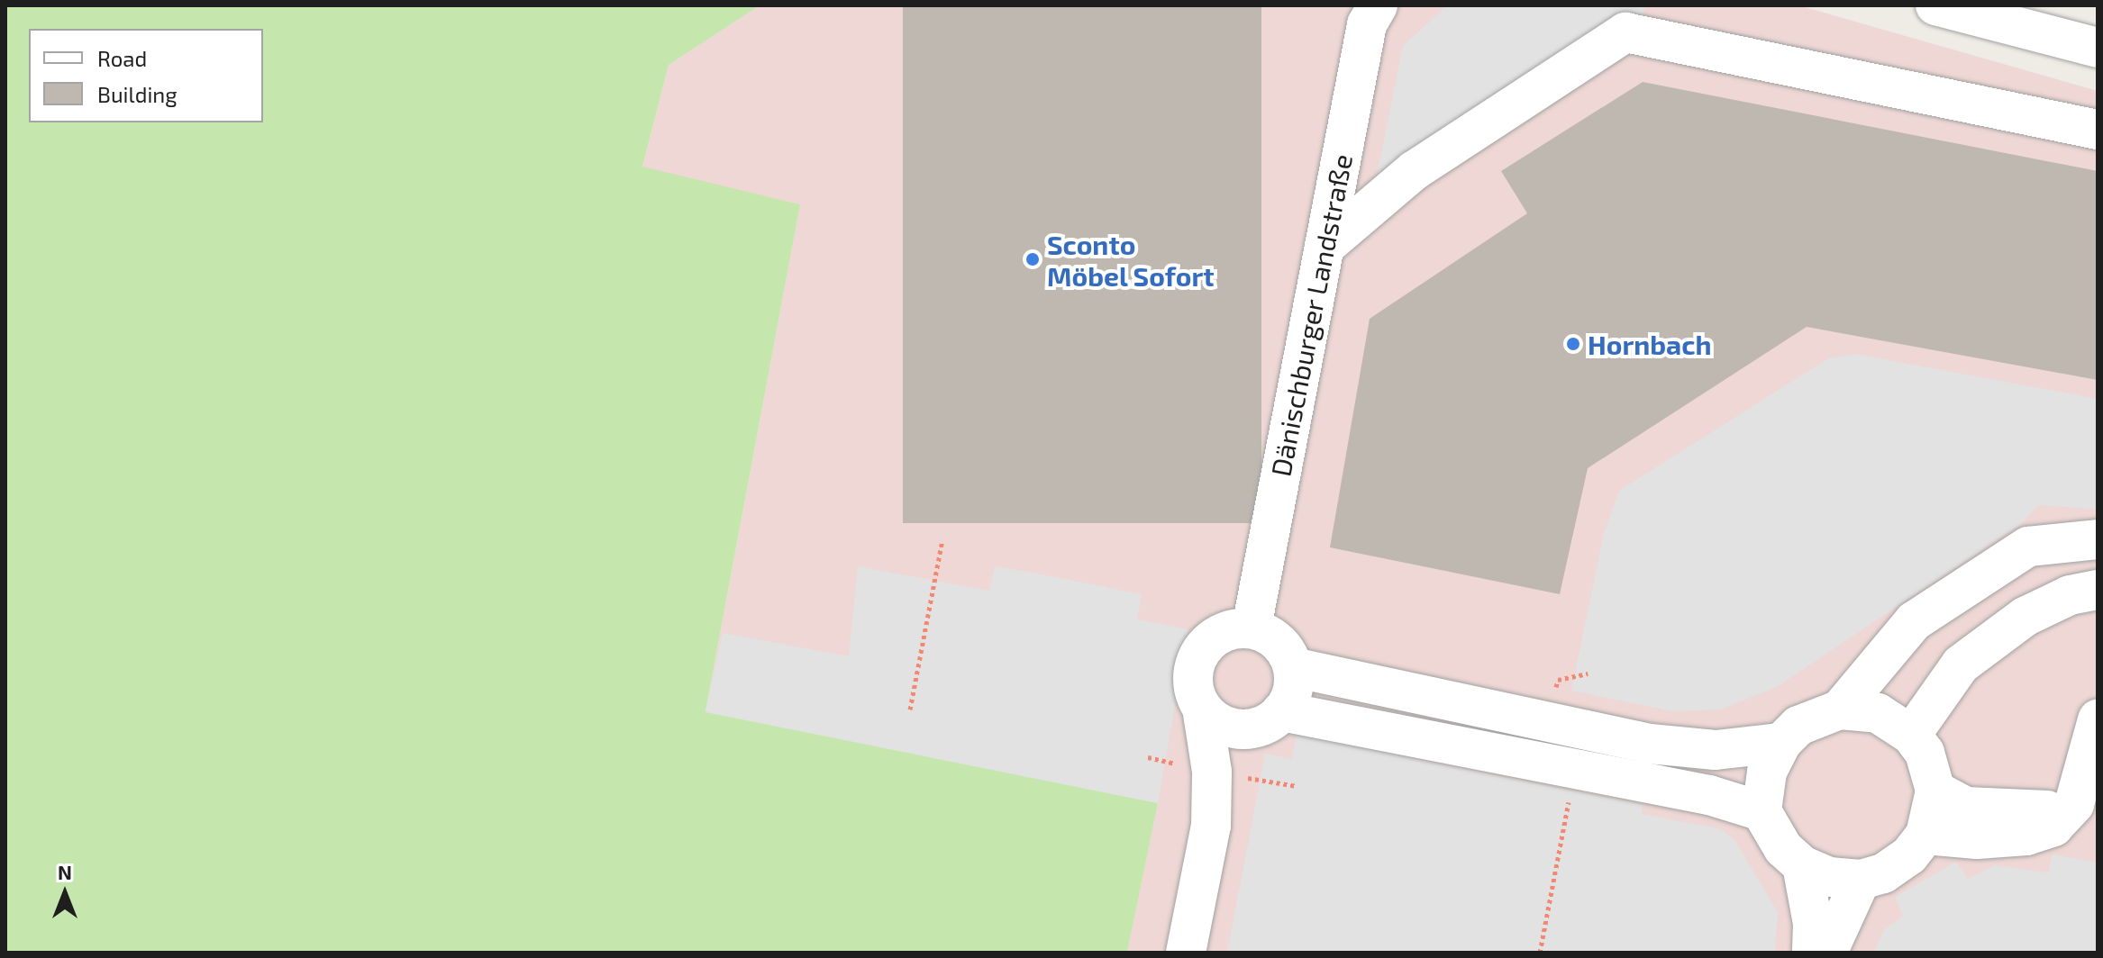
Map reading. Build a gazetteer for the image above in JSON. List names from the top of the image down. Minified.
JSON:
{"streets":{"street":["Dänischburger Landstraße"]},"places":["Sconto Möbel Sofort","Hornbach"],"legend":["Road","Building"],"north":"top"}
